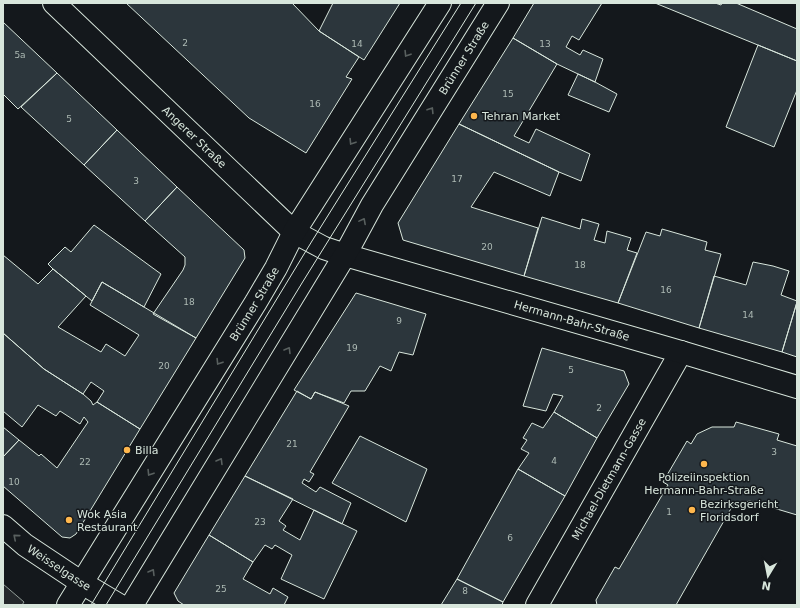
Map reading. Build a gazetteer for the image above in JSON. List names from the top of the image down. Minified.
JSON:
{"streets":{"main road":["Brünner Straße","Angerer Straße","Hermann-Bahr-Straße","Michael-Dietmann-Gasse","Weisselgasse"]},"crossings":[["Brünner Straße","Angerer Straße"],["Brünner Straße","Hermann-Bahr-Straße"],["Brünner Straße","Weisselgasse"],["Angerer Straße","Hermann-Bahr-Straße"],["Hermann-Bahr-Straße","Michael-Dietmann-Gasse"]],"one_way":["Weisselgasse"],"places":["Tehran Market","Billa","Polizeiinspektion Hermann-Bahr-Straße","Bezirksgericht Floridsdorf","Wok Asia Restaurant"],"house_numbers":["2","14","13","5a","15","16","5","17","3","20","18","16","18","14","9","19","20","5","2","21","3","4","22","10","1","23","6","25","8"],"north":"bottom"}
